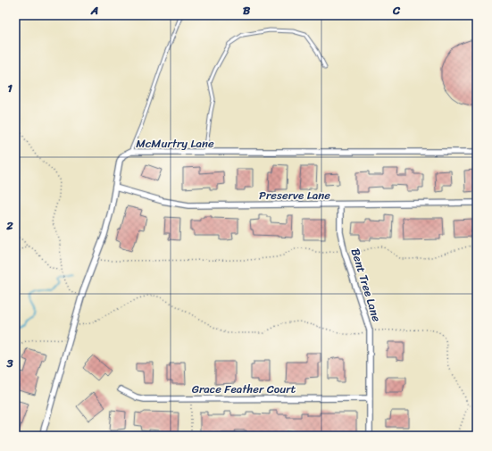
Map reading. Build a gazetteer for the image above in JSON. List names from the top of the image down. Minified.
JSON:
{"streets":{"street":["McMurtry Lane","Preserve Lane","Bent Tree Lane","Grace Feather Court"]},"crossings":[["McMurtry Lane","Preserve Lane"],["Preserve Lane","Bent Tree Lane"],["Bent Tree Lane","Grace Feather Court"]],"grid":{"columns":["A","B","C"],"rows":["1","2","3"]}}
